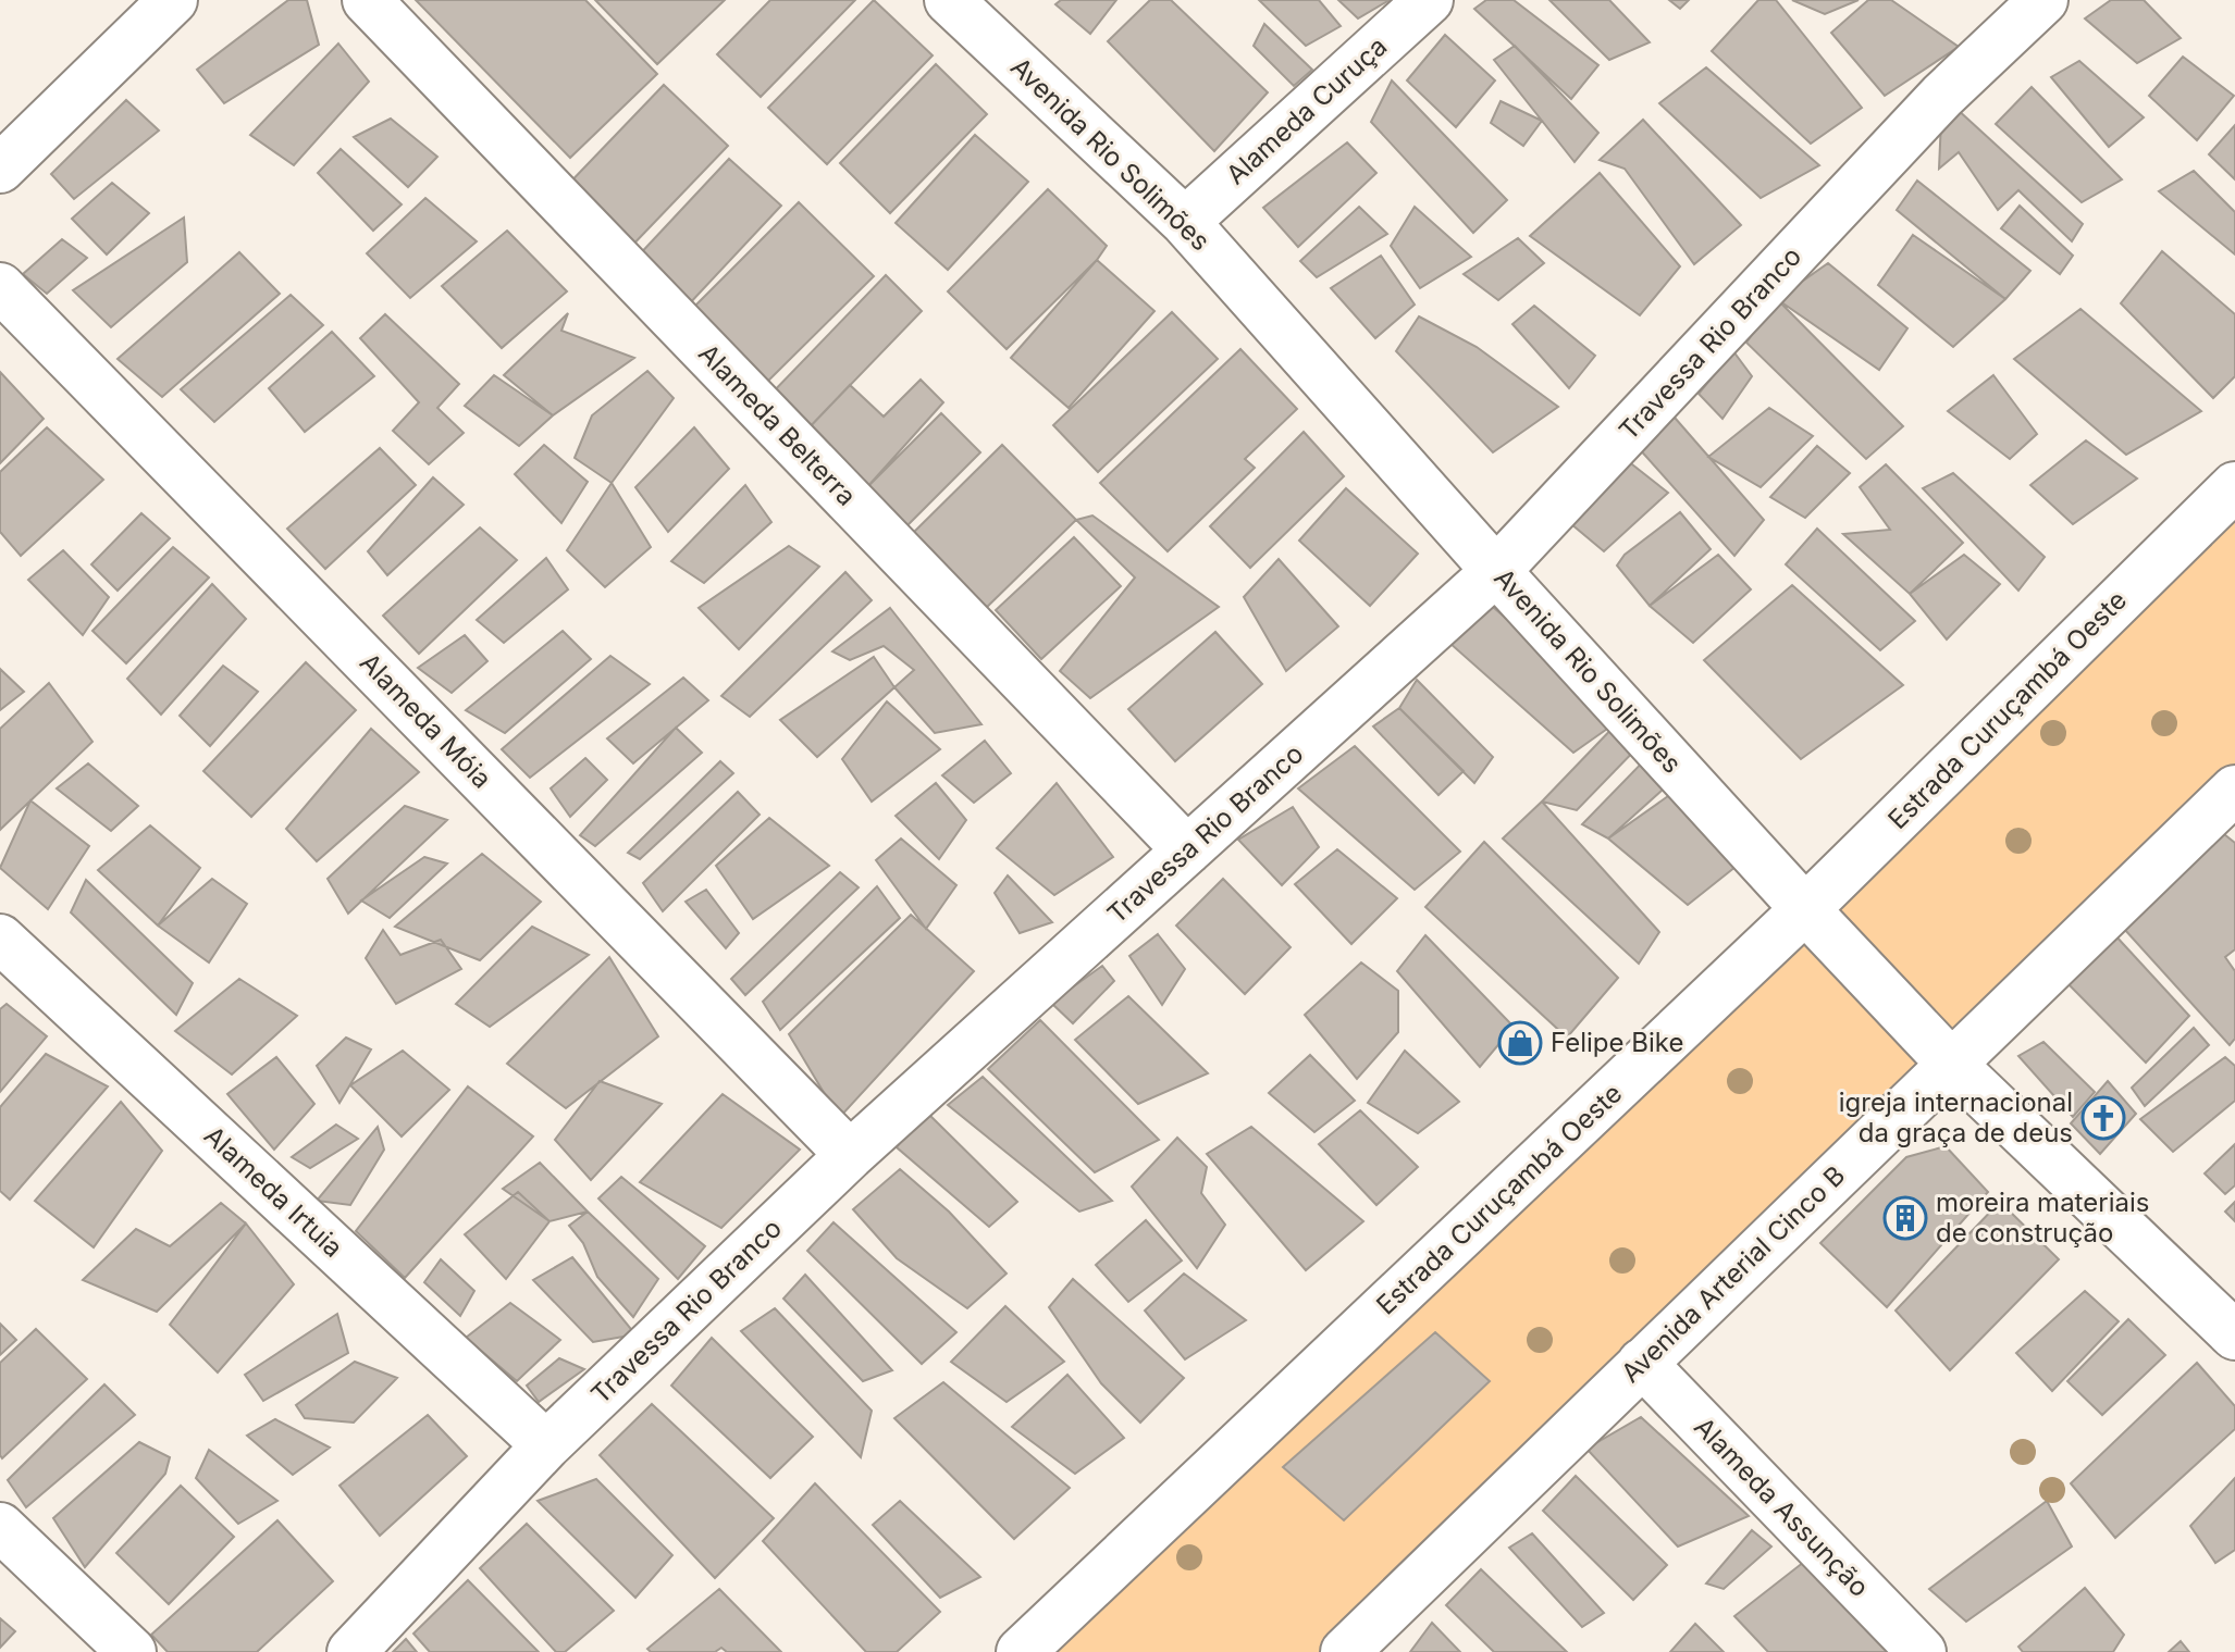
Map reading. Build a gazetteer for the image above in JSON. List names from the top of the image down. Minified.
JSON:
{"streets":{"street":["Alameda Curuça","Avenida Rio Solimões","Travessa Rio Branco","Alameda Belterra","Estrada Curuçambá Oeste","Alameda Móia","Alameda Irtuia","Avenida Arterial Cinco B","Alameda Assunção"]},"crossings":[["Alameda Curuça","Avenida Rio Solimões"],["Avenida Rio Solimões","Travessa Rio Branco"],["Avenida Rio Solimões","Estrada Curuçambá Oeste"],["Avenida Rio Solimões","Avenida Arterial Cinco B"],["Travessa Rio Branco","Alameda Belterra"],["Travessa Rio Branco","Alameda Móia"],["Travessa Rio Branco","Alameda Irtuia"],["Avenida Arterial Cinco B","Alameda Assunção"]],"places":{"shop":["Felipe Bike"],"church":["igreja internacional da graça de deus"],"building":["moreira materiais de construção"]}}
